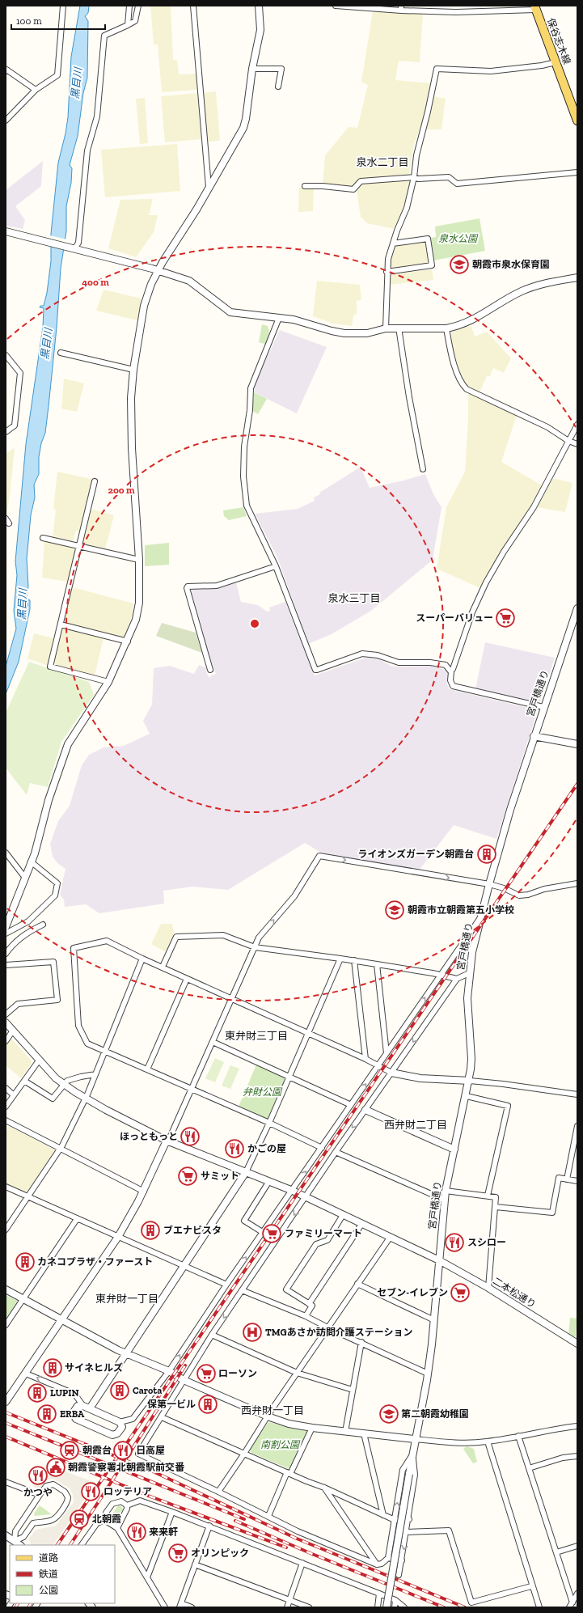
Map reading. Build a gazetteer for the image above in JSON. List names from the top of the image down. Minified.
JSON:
{"streets":{"main road":["保谷志木線"],"street":["宮戸橋通り","二本松通り"]},"crossings":[["宮戸橋通り","二本松通り"]],"districts":["泉水二丁目","泉水三丁目","東弁財三丁目","西弁財二丁目","東弁財一丁目","西弁財一丁目"],"water":["黒目川"],"parks":["泉水公園","弁財公園","南割公園"],"places":{"school or university":["朝霞市泉水保育園","朝霞市立朝霞第五小学校","第二朝霞幼稚園"],"supermarket":["スーパーバリュー","サミット","ファミリーマート","セブン-イレブン","ローソン","オリンピック"],"building":["ライオンズガーデン朝霞台","ブエナビスタ","カネコプラザ・ファースト","サイネヒルズ","Carota","LUPIN","保第一ビル","ERBA"],"restaurant":["ほっともっと","かごの屋","スシロー","日高屋","かつや","ロッテリア","来来軒"],"hospital":["TMGあさか訪問介護ステーション"],"station":["朝霞台","北朝霞"],"public building":["朝霞警察署北朝霞駅前交番"]},"legend":["道路","鉄道","公園"],"scale_bar":"100 m","rings":["400 m","200 m"]}
